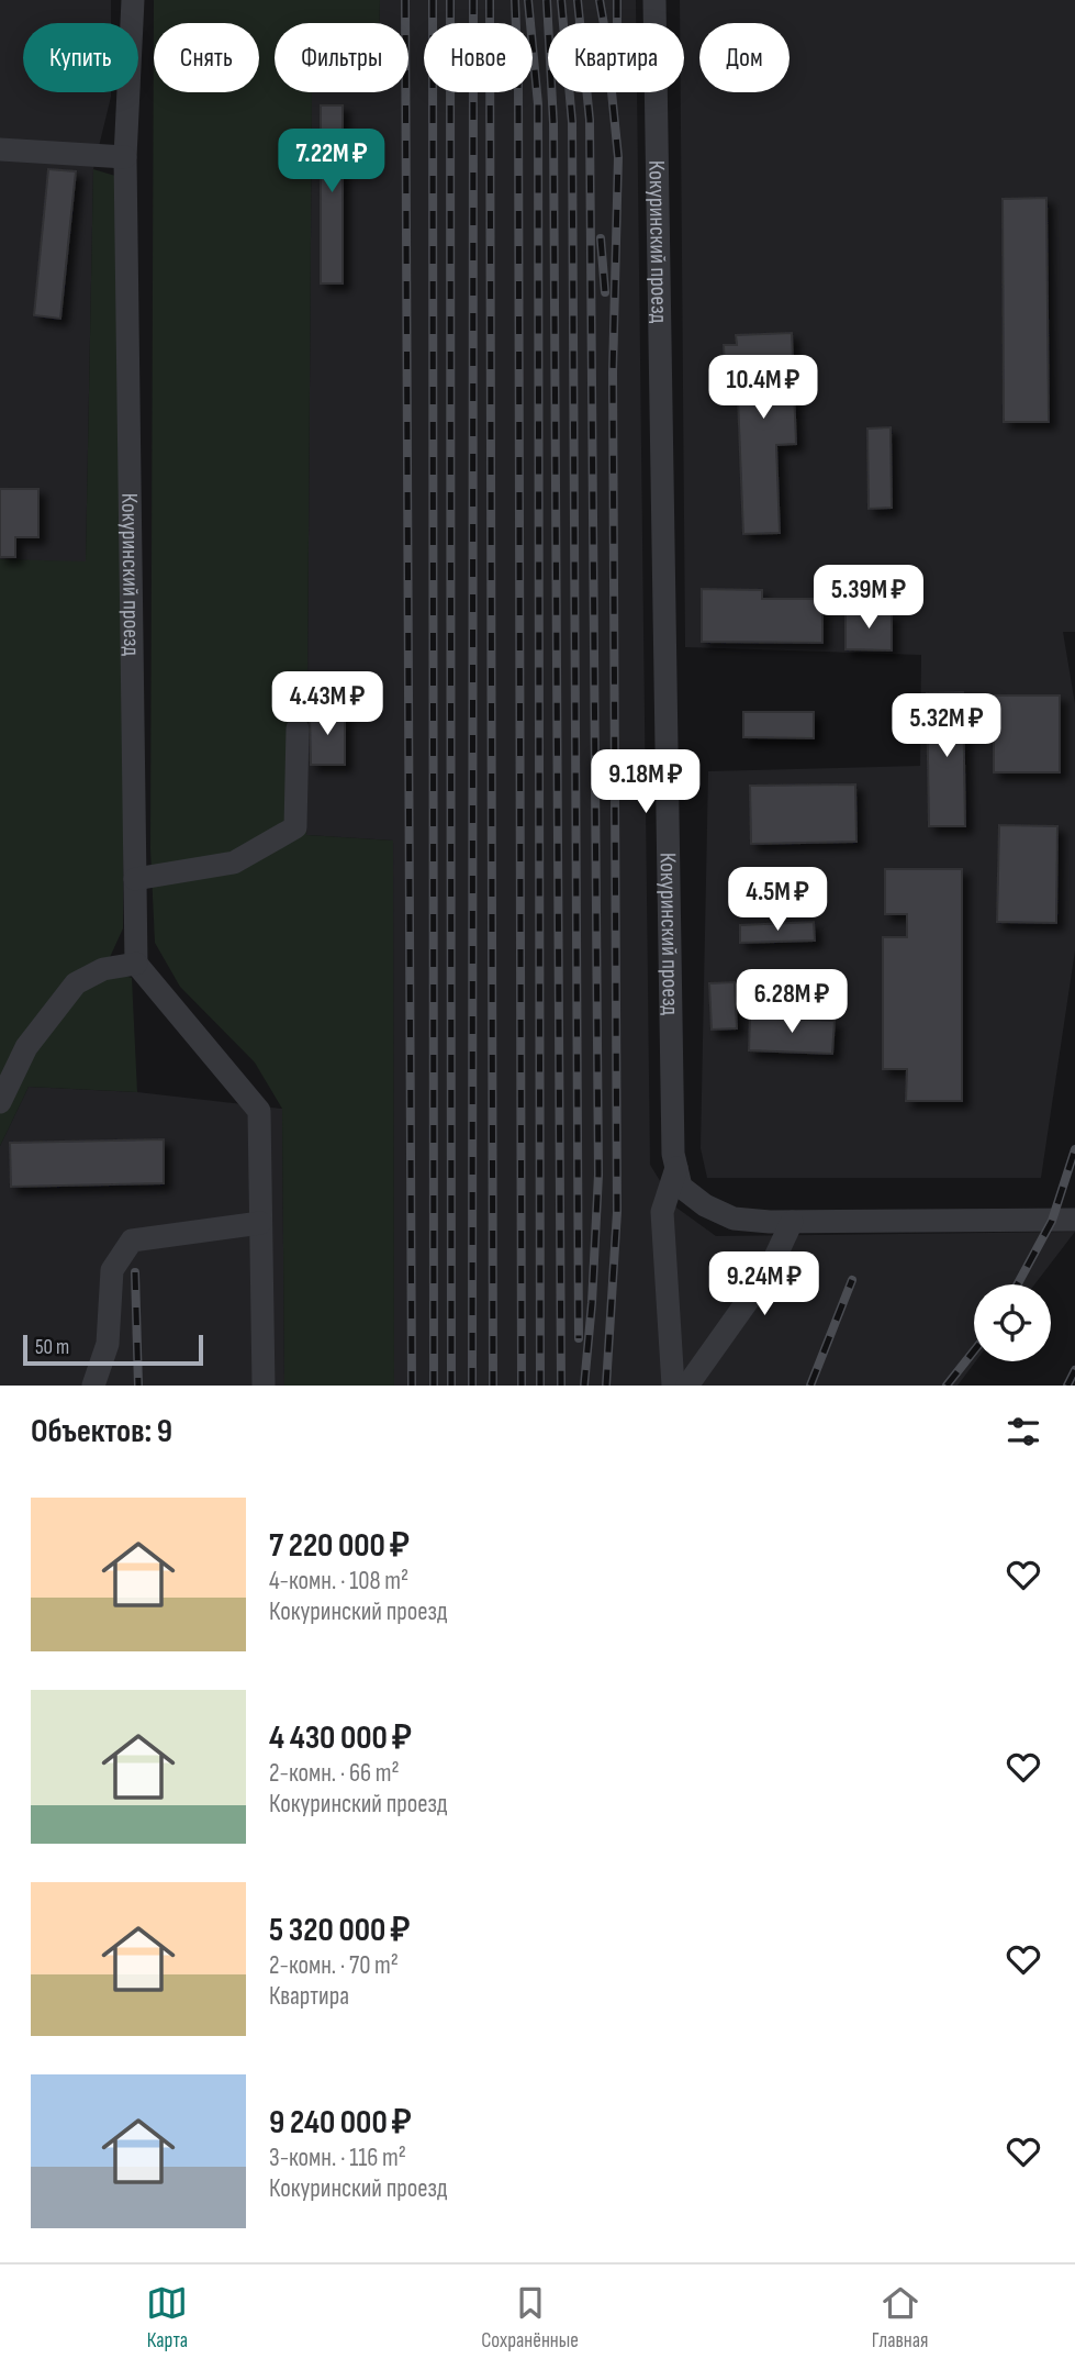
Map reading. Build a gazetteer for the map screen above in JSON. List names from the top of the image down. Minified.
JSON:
{"streets":{"street":["Кокуринский проезд"]},"scale_bar":"50 m","page":{"chip":["Купить","Снять","Фильтры","Новое","Квартира","Дом"],"price":["7.22M ₽","10.4M ₽","5.39M ₽","4.43M ₽","5.32M ₽","9.18M ₽","4.5M ₽","6.28M ₽","9.24M ₽"],"scale":"50 m","heading":"Объектов: 9","list":[{"name":"7 220 000 ₽","note":"4-комн. · 108 m² · Кокуринский проезд"},{"name":"4 430 000 ₽","note":"2-комн. · 66 m² · Кокуринский проезд"},{"name":"5 320 000 ₽","note":"2-комн. · 70 m² · Квартира"},{"name":"9 240 000 ₽","note":"3-комн. · 116 m² · Кокуринский проезд"}],"tabs":["Карта","Сохранённые","Главная"]}}
